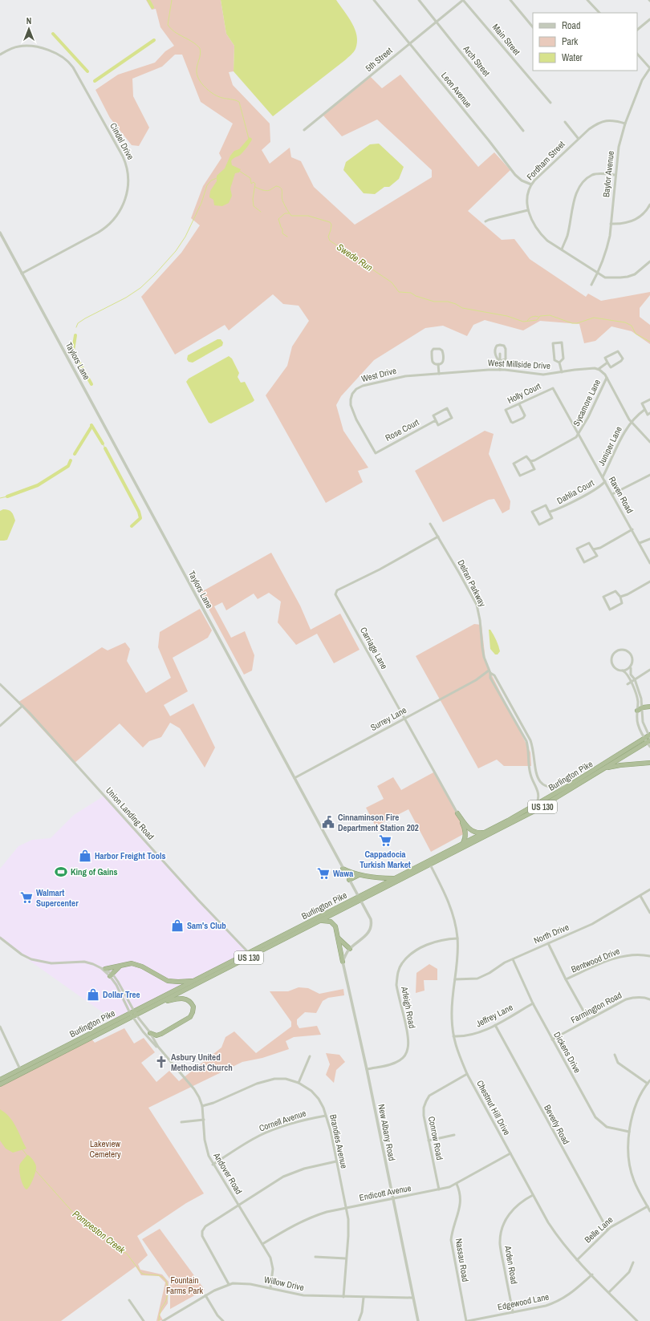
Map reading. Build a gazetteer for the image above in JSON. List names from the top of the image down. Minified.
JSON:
{"streets":{"highway":["Burlington Pike","US 130"],"street":["Main Street","5th Street","Arch Street","Leon Avenue","Cindel Drive","Fordham Street","Baylor Avenue","Taylors Lane","West Millside Drive","West Drive","Holly Court","Sycamore Lane","Rose Court","Juniper Lane","Dahlia Court","Raven Road","Delran Parkway","Carriage Lane","Surrey Lane","Union Landing Road","North Drive","Bentwood Drive","Arleigh Road","Farmington Road","Jeffrey Lane","Dickens Drive","Chestnut Hill Drive","Cornell Avenue","Beverly Road","New Albany Road","Conrow Road","Brandies Avenue","Andover Road","Endicott Avenue","Belle Lane","Nassau Road","Arden Road","Willow Drive","Edgewood Lane"]},"crossings":[["Main Street","5th Street"],["5th Street","Arch Street"],["5th Street","Leon Avenue"],["Leon Avenue","Fordham Street"],["Cindel Drive","Taylors Lane"],["Fordham Street","Baylor Avenue"],["Taylors Lane","Surrey Lane"],["Taylors Lane","Burlington Pike"],["West Millside Drive","West Drive"],["West Drive","Rose Court"],["Holly Court","Sycamore Lane"],["Holly Court","Raven Road"],["Sycamore Lane","Raven Road"],["Juniper Lane","Raven Road"],["Dahlia Court","Raven Road"],["Delran Parkway","Carriage Lane"],["Delran Parkway","Surrey Lane"],["Delran Parkway","Burlington Pike"],["Carriage Lane","Surrey Lane"],["Burlington Pike","Union Landing Road"],["Burlington Pike","Chestnut Hill Drive"],["Burlington Pike","Andover Road"],["North Drive","Dickens Drive"],["North Drive","Chestnut Hill Drive"],["Arleigh Road","Chestnut Hill Drive"],["Arleigh Road","New Albany Road"],["Farmington Road","Dickens Drive"],["Jeffrey Lane","Dickens Drive"],["Jeffrey Lane","Chestnut Hill Drive"],["Jeffrey Lane","Beverly Road"],["Chestnut Hill Drive","Conrow Road"],["Chestnut Hill Drive","Endicott Avenue"],["Chestnut Hill Drive","Belle Lane"],["Chestnut Hill Drive","Arden Road"],["Chestnut Hill Drive","Edgewood Lane"],["Cornell Avenue","Brandies Avenue"],["Cornell Avenue","Andover Road"],["Beverly Road","Belle Lane"],["New Albany Road","Endicott Avenue"],["New Albany Road","Willow Drive"],["Conrow Road","Endicott Avenue"],["Brandies Avenue","Andover Road"],["Brandies Avenue","Endicott Avenue"],["Brandies Avenue","Willow Drive"],["Andover Road","Endicott Avenue"],["Andover Road","Willow Drive"],["Endicott Avenue","Nassau Road"],["Nassau Road","Edgewood Lane"],["Arden Road","Edgewood Lane"]],"water":["Swede Run","Pompeston Creek"],"parks":["Lakeview Cemetery","Fountain Farms Park"],"places":{"public building":["Cinnaminson Fire Department Station 202"],"supermarket":["Cappadocia Turkish Market","Wawa","Walmart Supercenter"],"shop":["Harbor Freight Tools","Sam's Club","Dollar Tree"],"sports":["King of Gains"],"church":["Asbury United Methodist Church"]},"legend":["Road","Park","Water"],"north":"top"}
